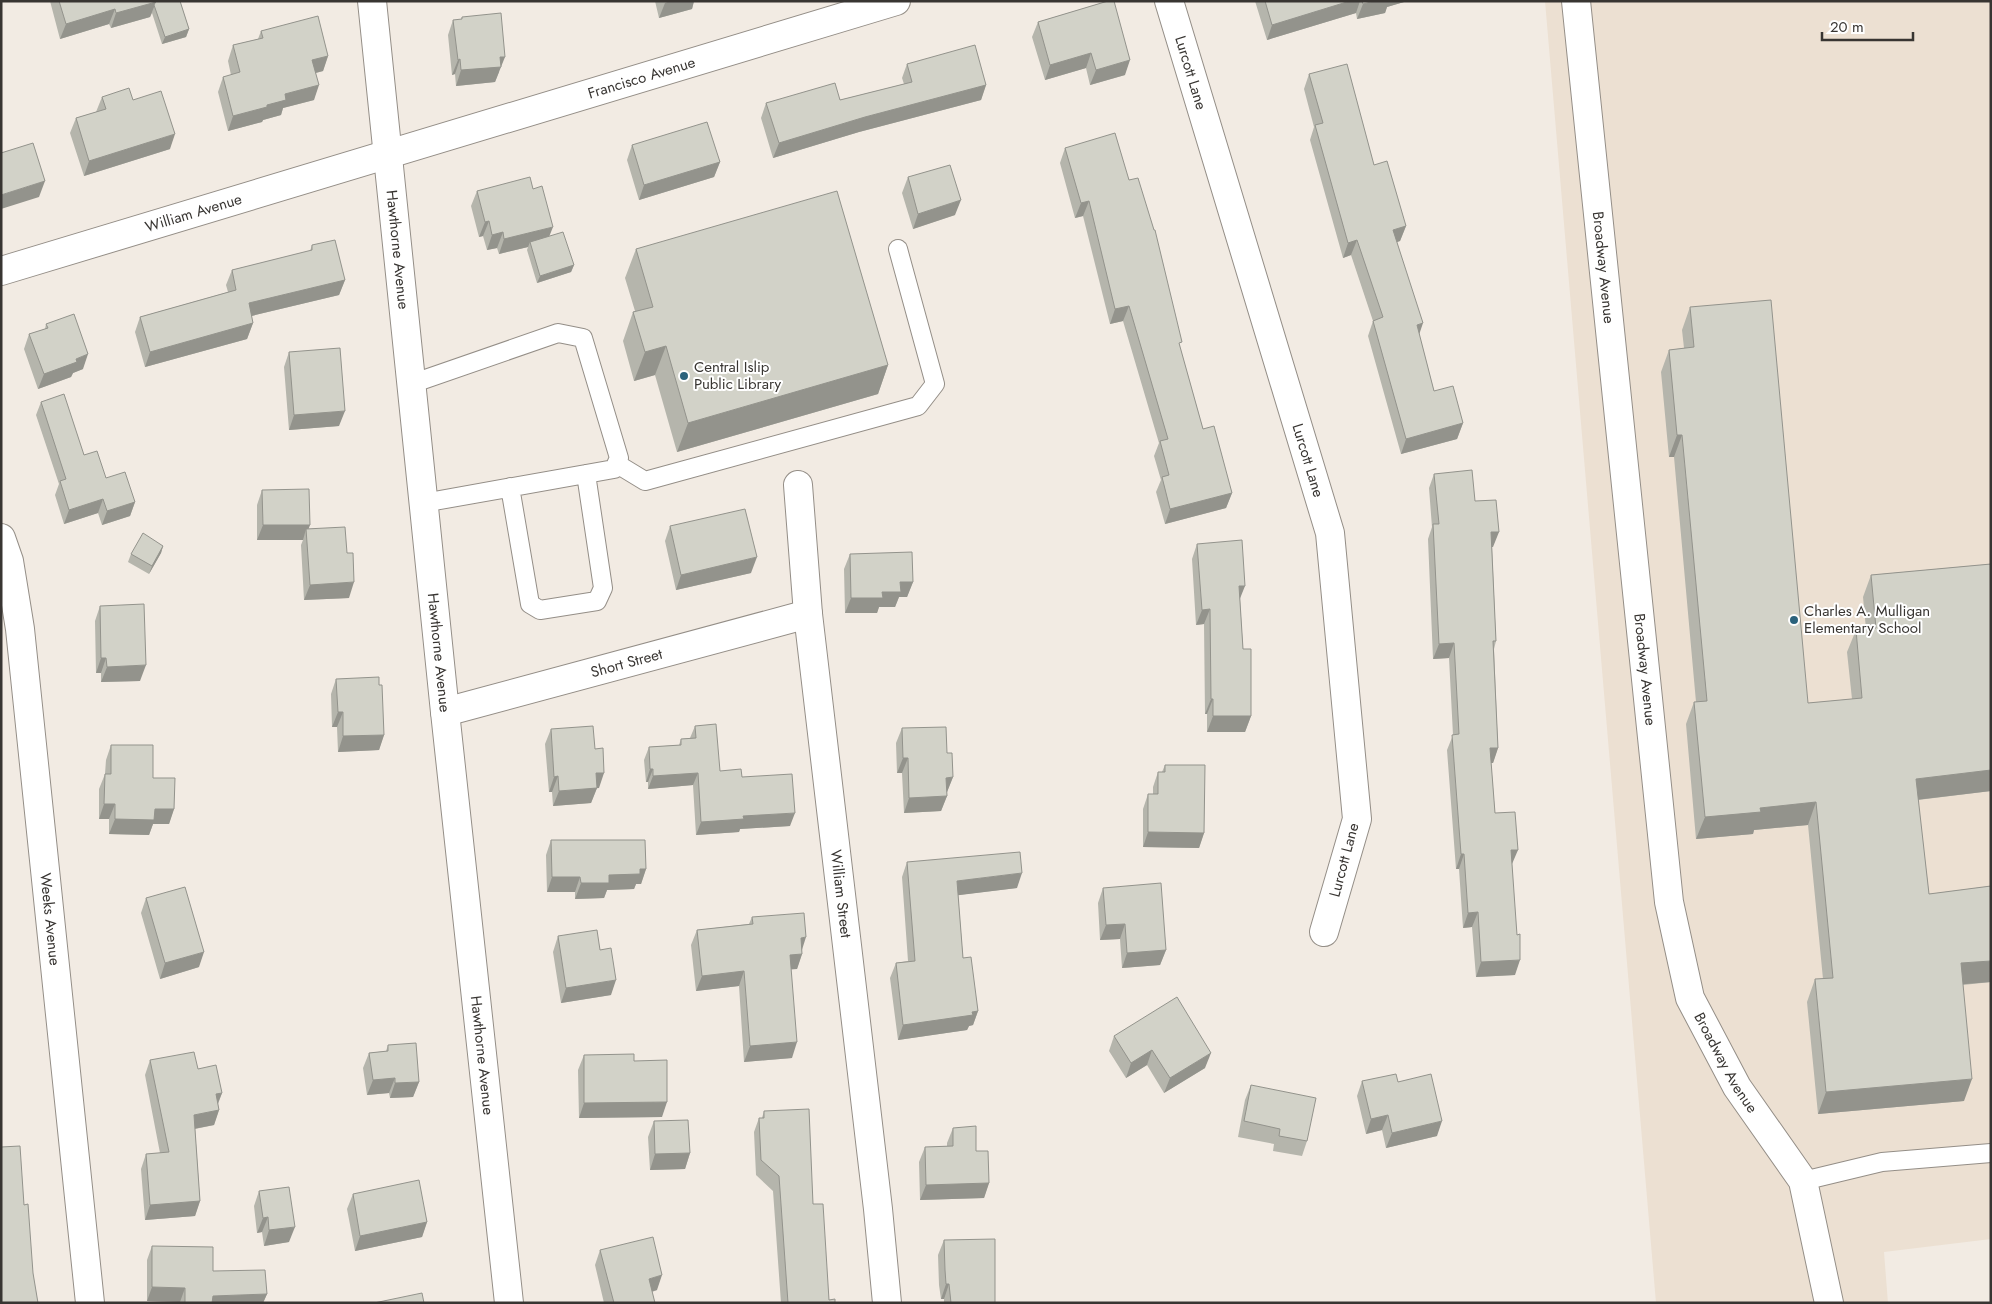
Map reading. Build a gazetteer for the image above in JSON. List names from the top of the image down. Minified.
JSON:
{"streets":{"street":["Lurcott Lane","Francisco Avenue","William Avenue","Hawthorne Avenue","Broadway Avenue","Short Street","William Street","Weeks Avenue"]},"crossings":[["Francisco Avenue","William Avenue"],["Francisco Avenue","Hawthorne Avenue"],["William Avenue","Hawthorne Avenue"],["Hawthorne Avenue","Short Street"],["Short Street","William Street"]],"places":["Central Islip Public Library","Charles A. Mulligan Elementary School"],"scale_bar":"20 m"}
